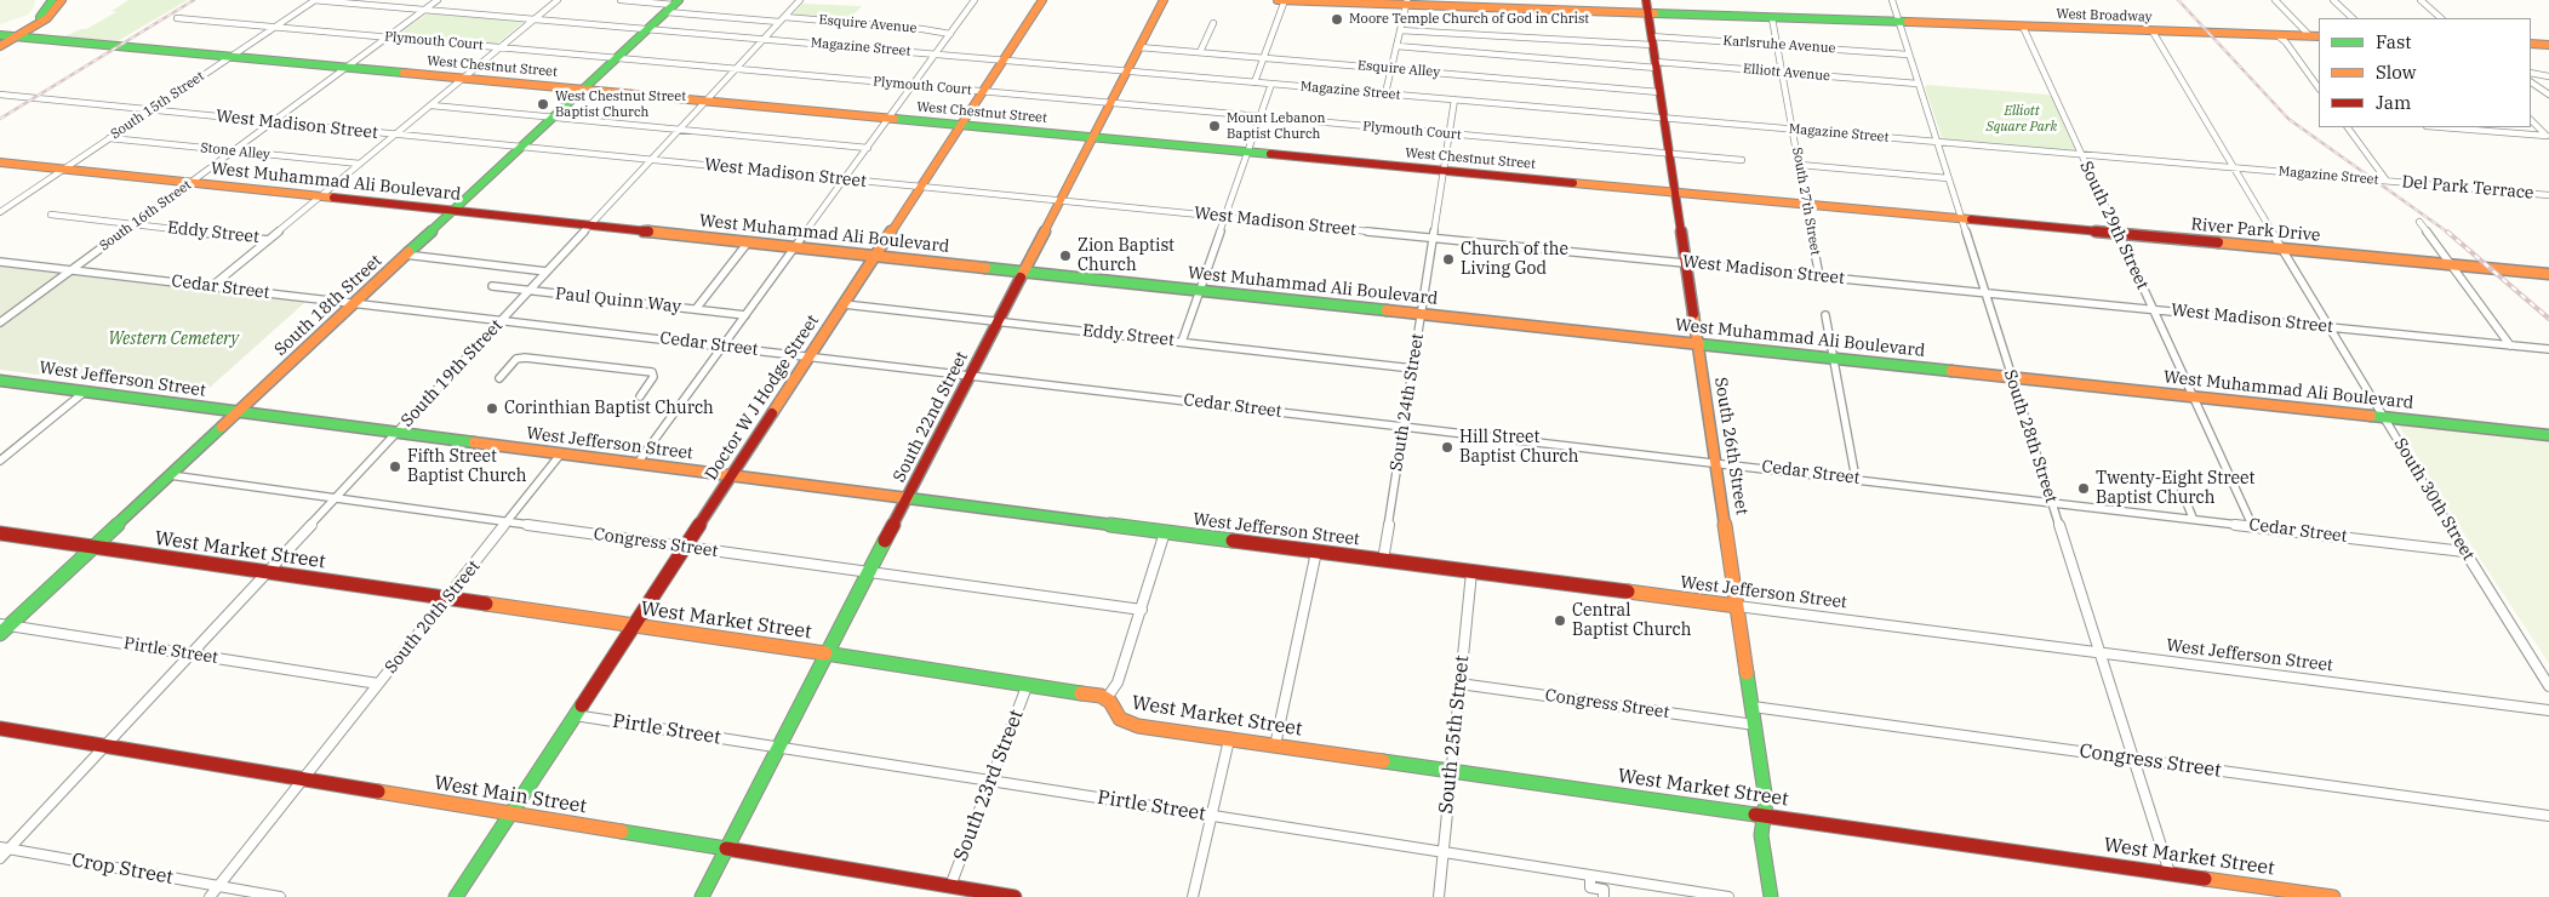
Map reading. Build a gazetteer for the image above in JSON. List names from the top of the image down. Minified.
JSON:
{"streets":{"main road":["West Broadway","West Chestnut Street","West Muhammad Ali Boulevard","River Park Drive","South 18th Street","West Jefferson Street","Doctor W J Hodge Street","South 22nd Street","South 26th Street","West Market Street","West Main Street"],"street":["Esquire Avenue","Plymouth Court","Karlsruhe Avenue","Magazine Street","Esquire Alley","Elliott Avenue","South 15th Street","West Madison Street","Stone Alley","Del Park Terrace","South 27th Street","South 16th Street","South 29th Street","Eddy Street","Cedar Street","Paul Quinn Way","South 19th Street","South 24th Street","South 28th Street","South 30th Street","Congress Street","South 20th Street","Pirtle Street","South 25th Street","South 23rd Street","Crop Street"]},"crossings":[["West Broadway","South 27th Street"],["West Broadway","South 29th Street"],["West Broadway","South 28th Street"],["West Broadway","South 26th Street"],["West Broadway","South 30th Street"],["Esquire Avenue","South 19th Street"],["Plymouth Court","South 15th Street"],["Plymouth Court","South 16th Street"],["Plymouth Court","South 18th Street"],["Plymouth Court","South 19th Street"],["Plymouth Court","Doctor W J Hodge Street"],["Plymouth Court","South 24th Street"],["Plymouth Court","South 22nd Street"],["Plymouth Court","South 26th Street"],["Karlsruhe Avenue","South 27th Street"],["Karlsruhe Avenue","South 28th Street"],["Karlsruhe Avenue","South 26th Street"],["Magazine Street","South 15th Street"],["Magazine Street","Del Park Terrace"],["Magazine Street","South 27th Street"],["Magazine Street","South 16th Street"],["Magazine Street","South 29th Street"],["Magazine Street","South 18th Street"],["Magazine Street","South 19th Street"],["Magazine Street","Doctor W J Hodge Street"],["Magazine Street","South 24th Street"],["Magazine Street","South 22nd Street"],["Magazine Street","South 28th Street"],["Magazine Street","South 26th Street"],["Magazine Street","South 30th Street"],["West Chestnut Street","South 15th Street"],["West Chestnut Street","South 27th Street"],["West Chestnut Street","South 16th Street"],["West Chestnut Street","River Park Drive"],["West Chestnut Street","South 18th Street"],["West Chestnut Street","South 19th Street"],["West Chestnut Street","Doctor W J Hodge Street"],["West Chestnut Street","South 24th Street"],["West Chestnut Street","South 22nd Street"],["West Chestnut Street","South 28th Street"],["West Chestnut Street","South 26th Street"],["Esquire Alley","South 22nd Street"],["Esquire Alley","South 26th Street"],["Elliott Avenue","South 27th Street"],["Elliott Avenue","South 28th Street"],["Elliott Avenue","South 26th Street"],["South 15th Street","West Madison Street"],["South 15th Street","Stone Alley"],["South 15th Street","West Muhammad Ali Boulevard"],["West Madison Street","South 27th Street"],["West Madison Street","South 16th Street"],["West Madison Street","South 29th Street"],["West Madison Street","South 18th Street"],["West Madison Street","South 19th Street"],["West Madison Street","Doctor W J Hodge Street"],["West Madison Street","South 24th Street"],["West Madison Street","South 22nd Street"],["West Madison Street","South 28th Street"],["West Madison Street","South 26th Street"],["West Madison Street","South 30th Street"],["Stone Alley","South 16th Street"],["West Muhammad Ali Boulevard","South 16th Street"],["West Muhammad Ali Boulevard","South 29th Street"],["West Muhammad Ali Boulevard","South 18th Street"],["West Muhammad Ali Boulevard","South 19th Street"],["West Muhammad Ali Boulevard","Doctor W J Hodge Street"],["West Muhammad Ali Boulevard","South 24th Street"],["West Muhammad Ali Boulevard","South 22nd Street"],["West Muhammad Ali Boulevard","South 28th Street"],["West Muhammad Ali Boulevard","South 26th Street"],["West Muhammad Ali Boulevard","South 30th Street"],["South 16th Street","Eddy Street"],["South 16th Street","Cedar Street"],["South 29th Street","River Park Drive"],["South 29th Street","Cedar Street"],["River Park Drive","South 28th Street"],["River Park Drive","South 30th Street"],["Eddy Street","Doctor W J Hodge Street"],["Eddy Street","South 24th Street"],["Eddy Street","South 22nd Street"],["Cedar Street","South 18th Street"],["Cedar Street","South 19th Street"],["Cedar Street","Doctor W J Hodge Street"],["Cedar Street","South 24th Street"],["Cedar Street","South 22nd Street"],["Cedar Street","South 28th Street"],["Cedar Street","South 26th Street"],["Cedar Street","South 30th Street"],["Paul Quinn Way","South 19th Street"],["South 18th Street","West Jefferson Street"],["South 18th Street","Congress Street"],["South 18th Street","West Market Street"],["South 18th Street","Pirtle Street"],["South 19th Street","West Jefferson Street"],["South 19th Street","Congress Street"],["South 19th Street","West Market Street"],["South 19th Street","Pirtle Street"],["South 19th Street","West Main Street"],["South 19th Street","Crop Street"],["West Jefferson Street","Doctor W J Hodge Street"],["West Jefferson Street","South 24th Street"],["West Jefferson Street","South 22nd Street"],["West Jefferson Street","South 28th Street"],["West Jefferson Street","South 26th Street"],["West Jefferson Street","South 20th Street"],["West Jefferson Street","South 25th Street"],["Doctor W J Hodge Street","Congress Street"],["Doctor W J Hodge Street","West Market Street"],["Doctor W J Hodge Street","Pirtle Street"],["Doctor W J Hodge Street","West Main Street"],["South 22nd Street","Congress Street"],["South 22nd Street","West Market Street"],["South 22nd Street","Pirtle Street"],["South 22nd Street","West Main Street"],["South 28th Street","Congress Street"],["South 28th Street","West Market Street"],["South 26th Street","Congress Street"],["South 26th Street","West Market Street"],["Congress Street","South 20th Street"],["Congress Street","South 25th Street"],["West Market Street","South 20th Street"],["West Market Street","South 25th Street"],["West Market Street","South 23rd Street"],["South 20th Street","Pirtle Street"],["South 20th Street","West Main Street"],["South 20th Street","Crop Street"],["Pirtle Street","South 25th Street"],["Pirtle Street","South 23rd Street"],["South 23rd Street","West Main Street"]],"parks":["Elliott Square Park","Western Cemetery"],"places":["Moore Temple Church of God in Christ","West Chestnut Street Baptist Church","Mount Lebanon Baptist Church","Zion Baptist Church","Church of the Living God","Corinthian Baptist Church","Hill Street Baptist Church","Fifth Street Baptist Church","Twenty-Eight Street Baptist Church","Central Baptist Church"],"legend":["Fast","Slow","Jam"]}
